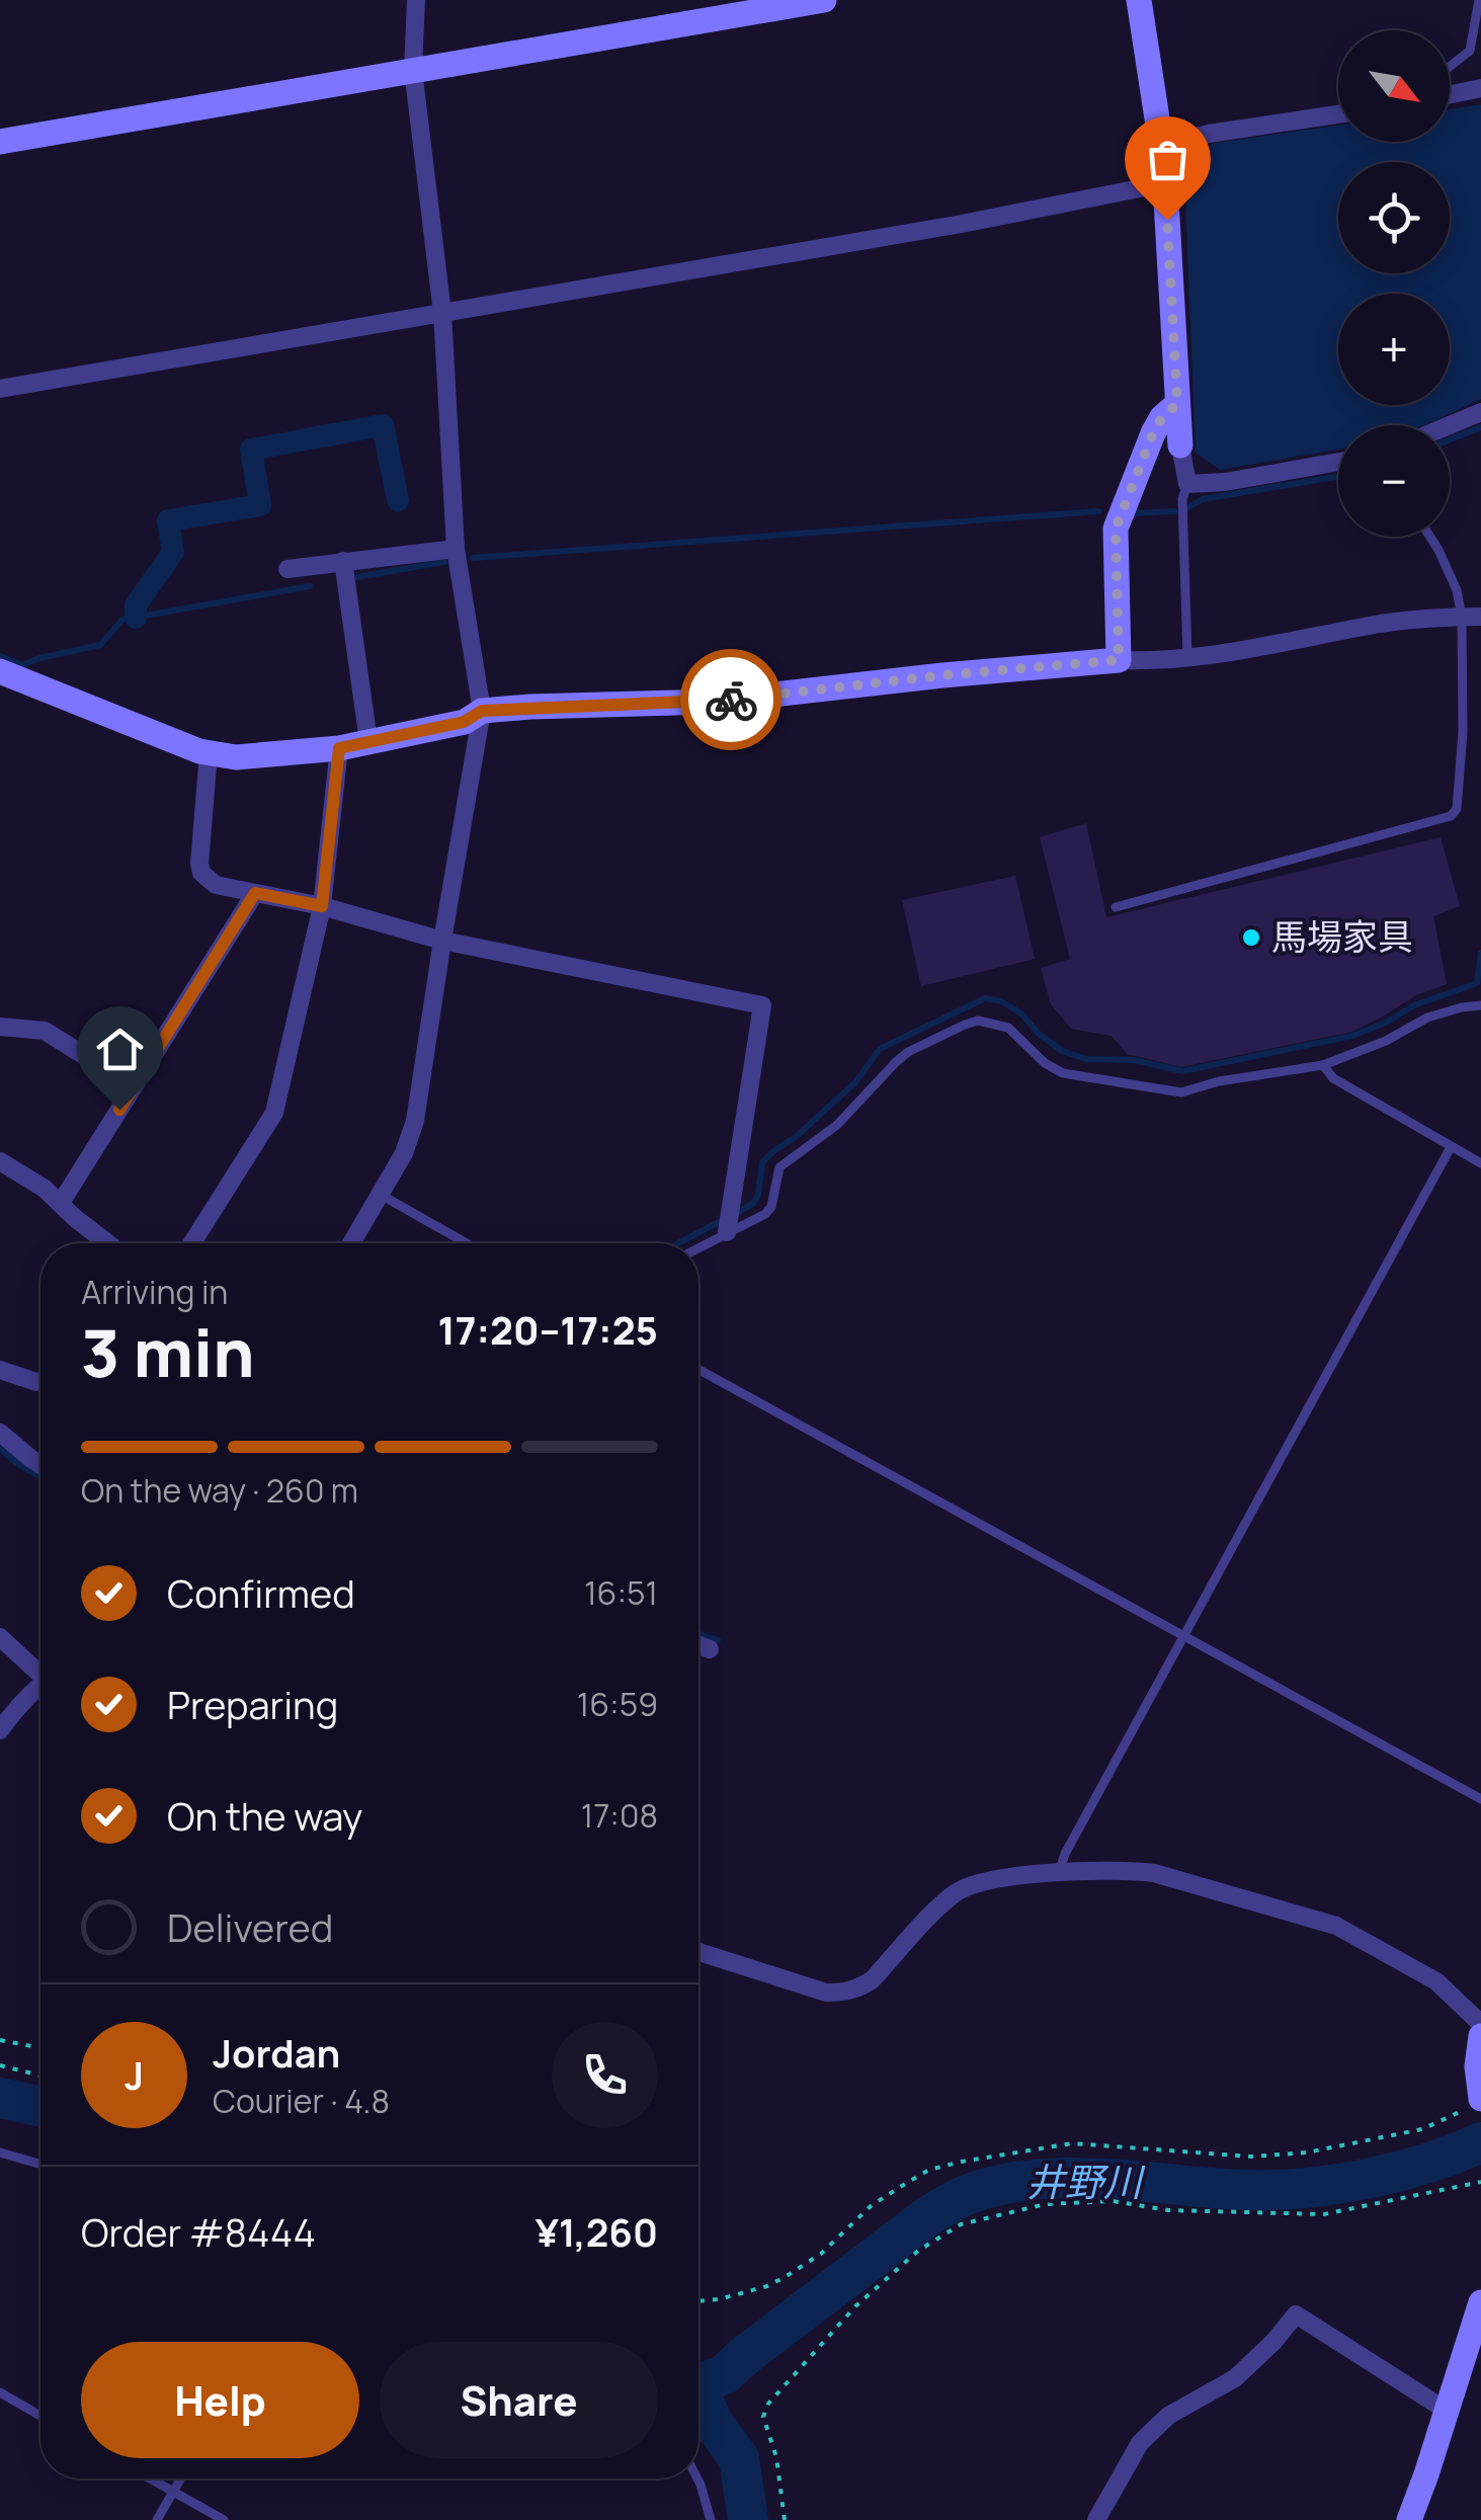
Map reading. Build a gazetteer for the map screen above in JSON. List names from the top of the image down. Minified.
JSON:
{"water":["井野川"],"places":["馬場家具"],"north":"bottom right","page":{"map_buttons":["+","−"],"heading":["3 min","Arriving in","17:20–17:25"],"panel":["Jordan","Courier · 4.8","Order #8444","¥1,260"],"bar":"On the way · 260 m","list":[["Confirmed","16:51"],["Preparing","16:59"],["On the way","17:08"],"Delivered"],"round":"J","buttons":["Help","Share"]}}
